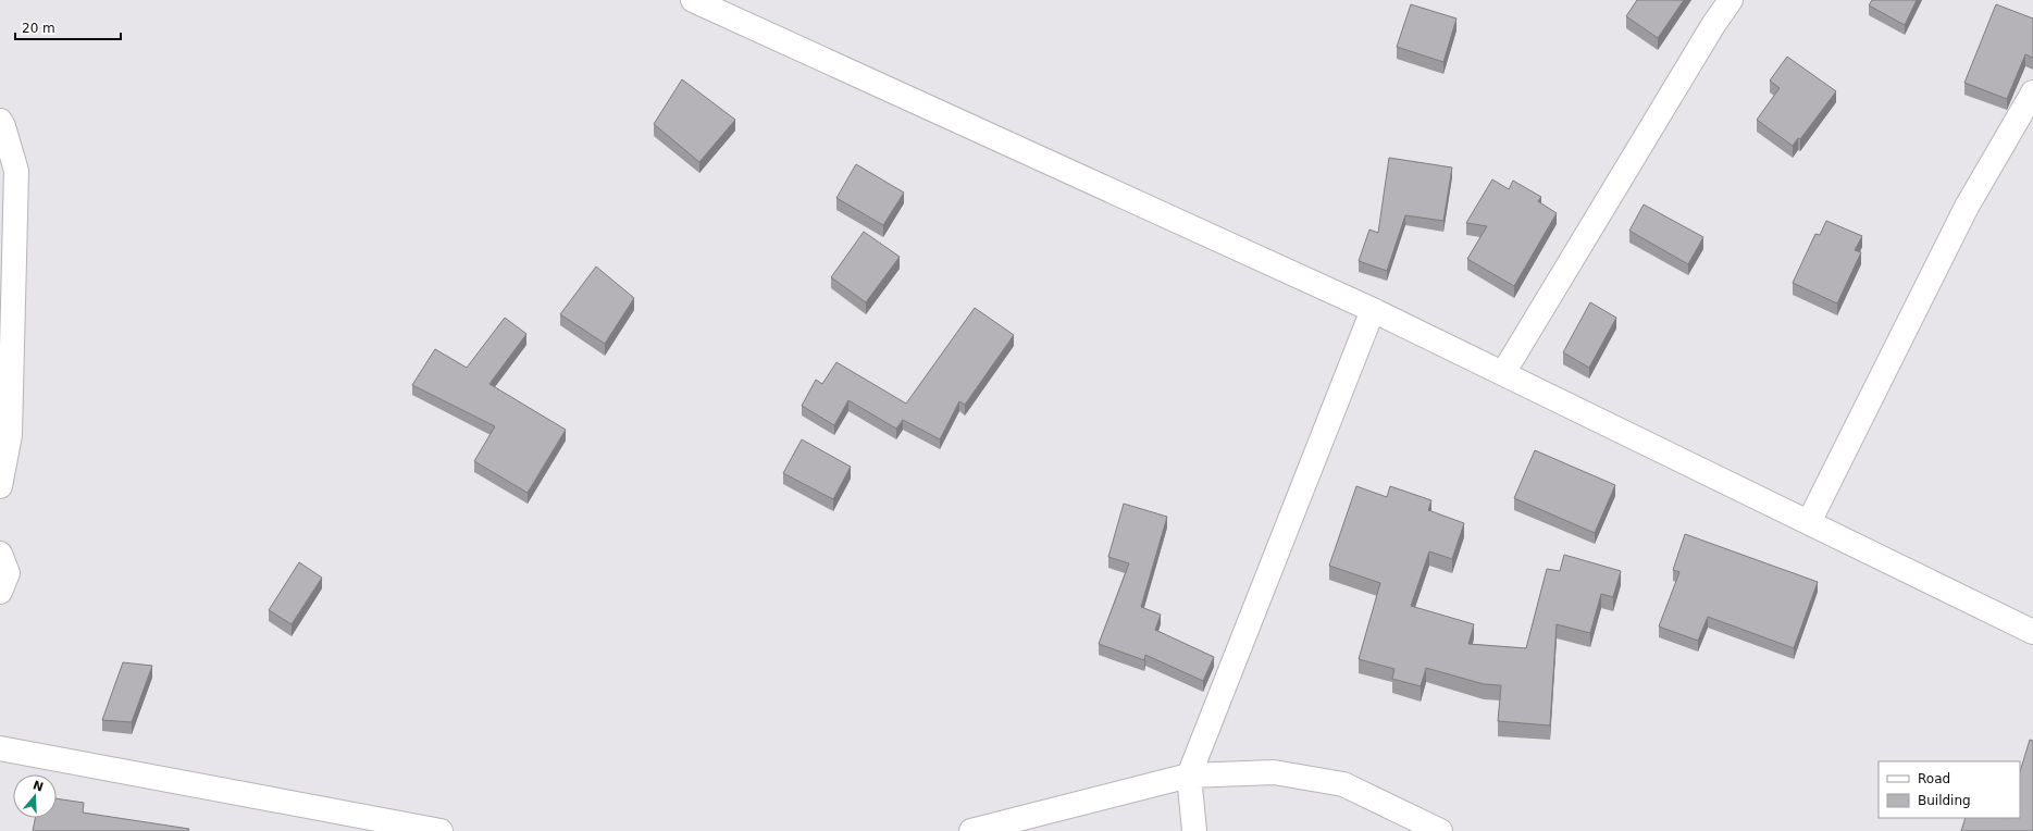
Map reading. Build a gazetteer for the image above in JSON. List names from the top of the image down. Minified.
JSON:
{"legend":["Road","Building"],"scale_bar":"20 m","north":"top"}
